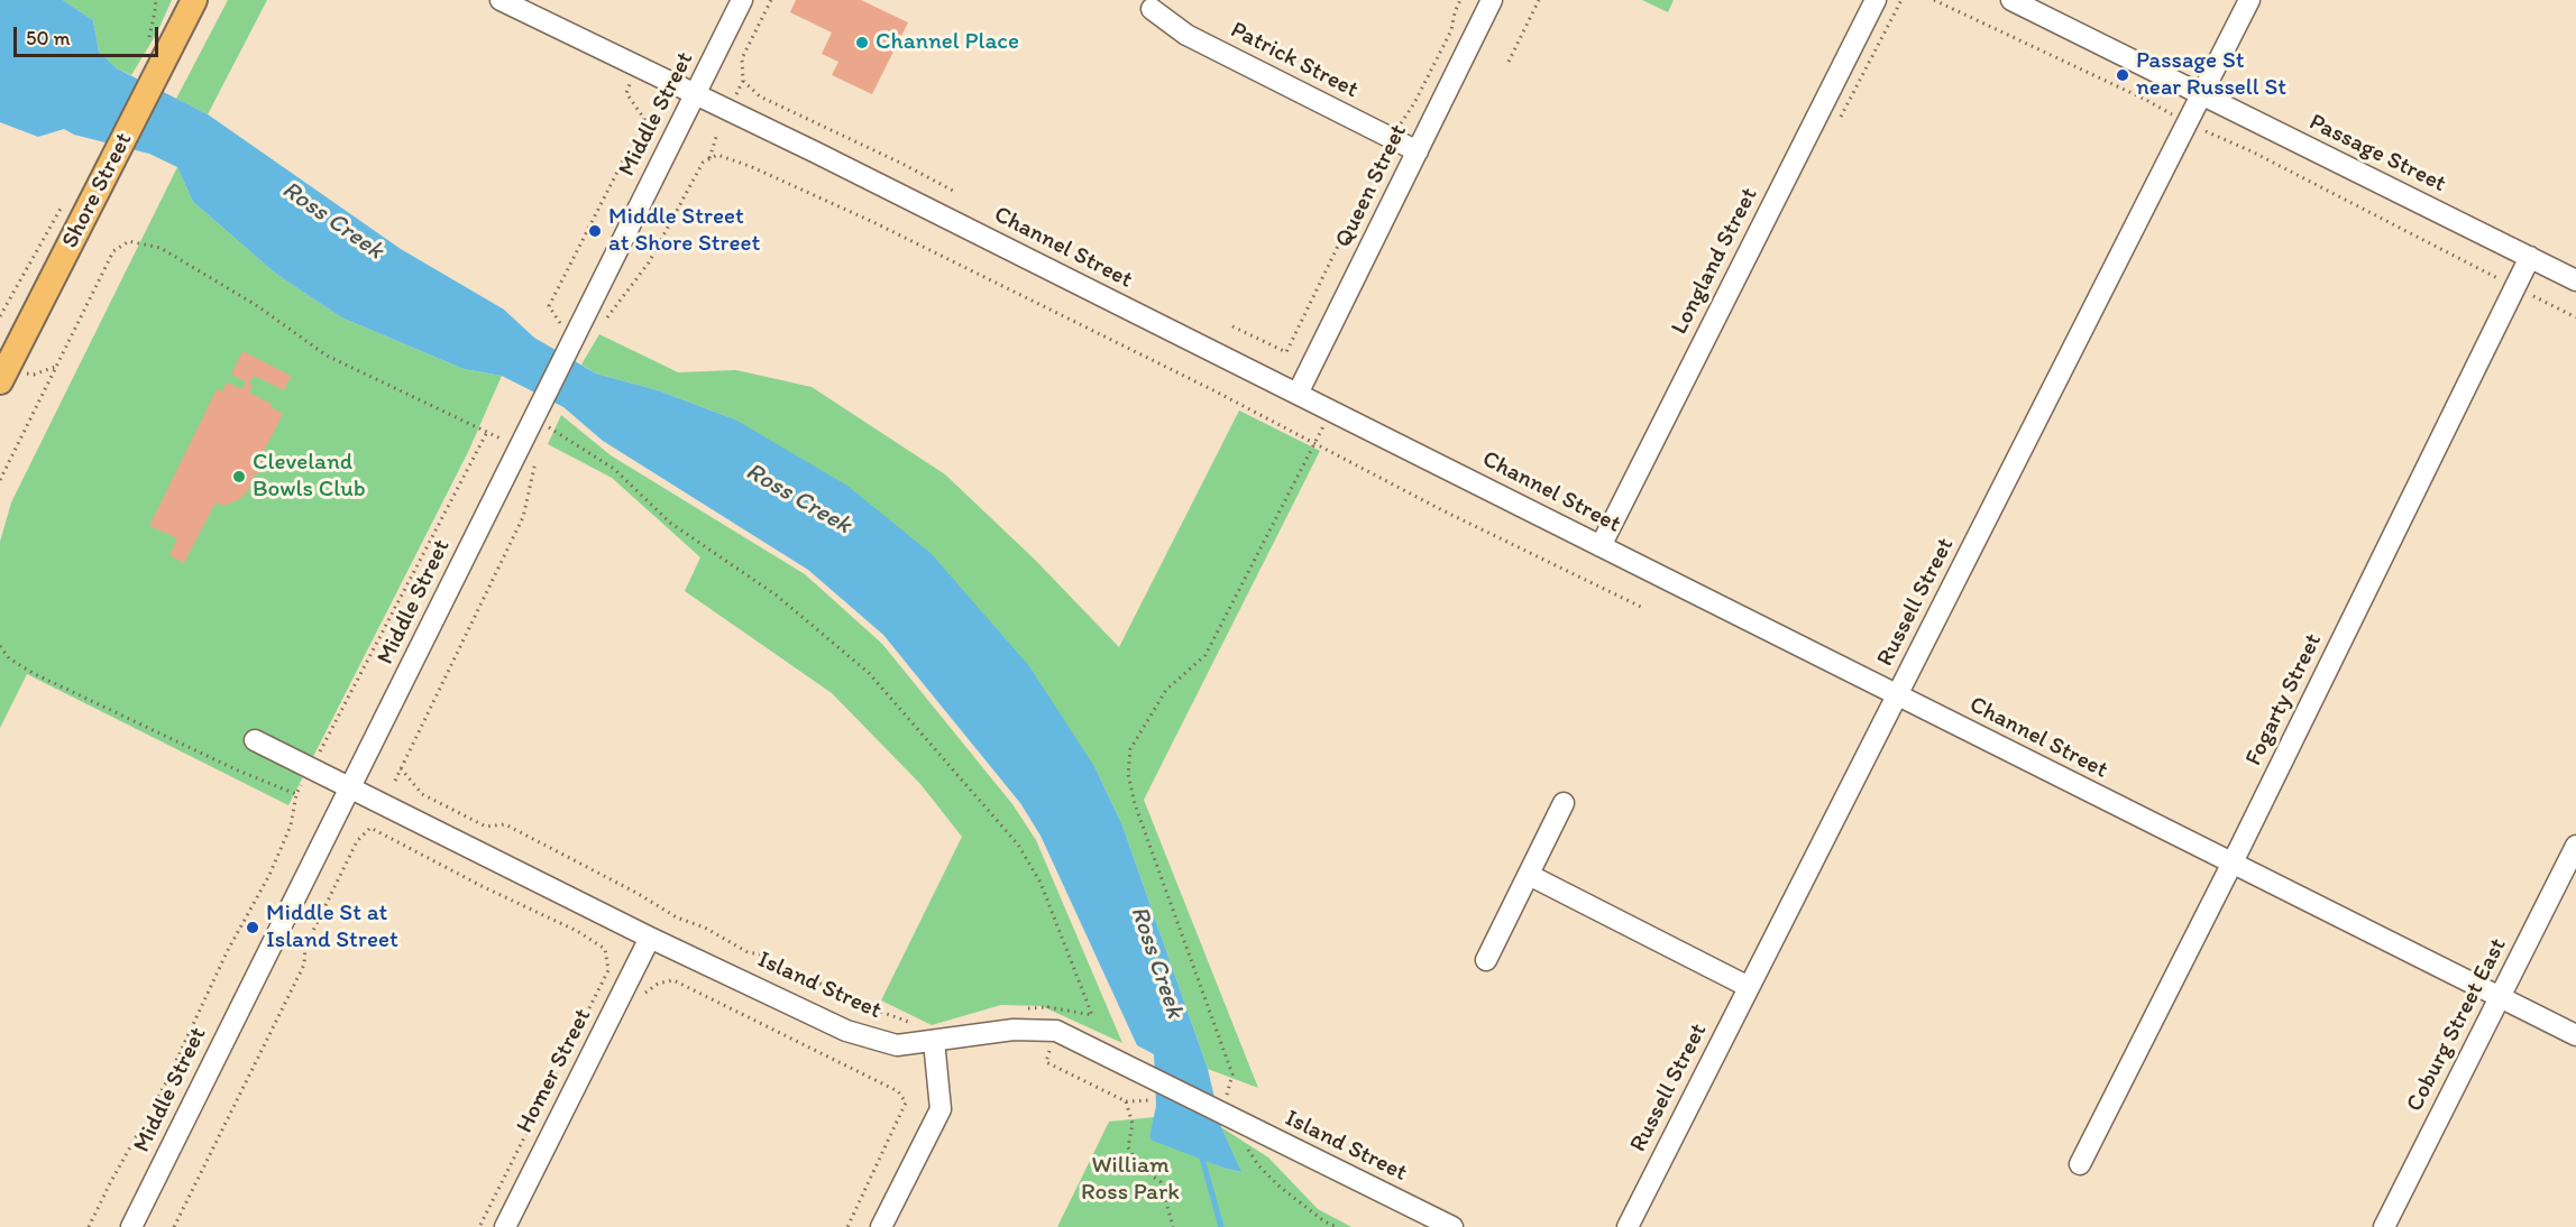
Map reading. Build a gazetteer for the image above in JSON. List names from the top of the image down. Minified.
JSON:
{"streets":{"main road":["Shore Street"],"street":["Patrick Street","Middle Street","Passage Street","Queen Street","Channel Street","Longland Street","Russell Street","Fogarty Street","Island Street","Coburg Street East","Homer Street"]},"crossings":[["Patrick Street","Queen Street"],["Middle Street","Channel Street"],["Middle Street","Island Street"],["Passage Street","Russell Street"],["Passage Street","Fogarty Street"],["Queen Street","Channel Street"],["Channel Street","Longland Street"],["Channel Street","Russell Street"],["Channel Street","Fogarty Street"],["Channel Street","Coburg Street East"],["Island Street","Homer Street"]],"water":["Ross Creek"],"parks":["William Ross Park"],"places":["Channel Place","Passage St near Russell St","Middle Street at Shore Street","Cleveland Bowls Club","Middle St at Island Street"],"scale_bar":"50 m"}
